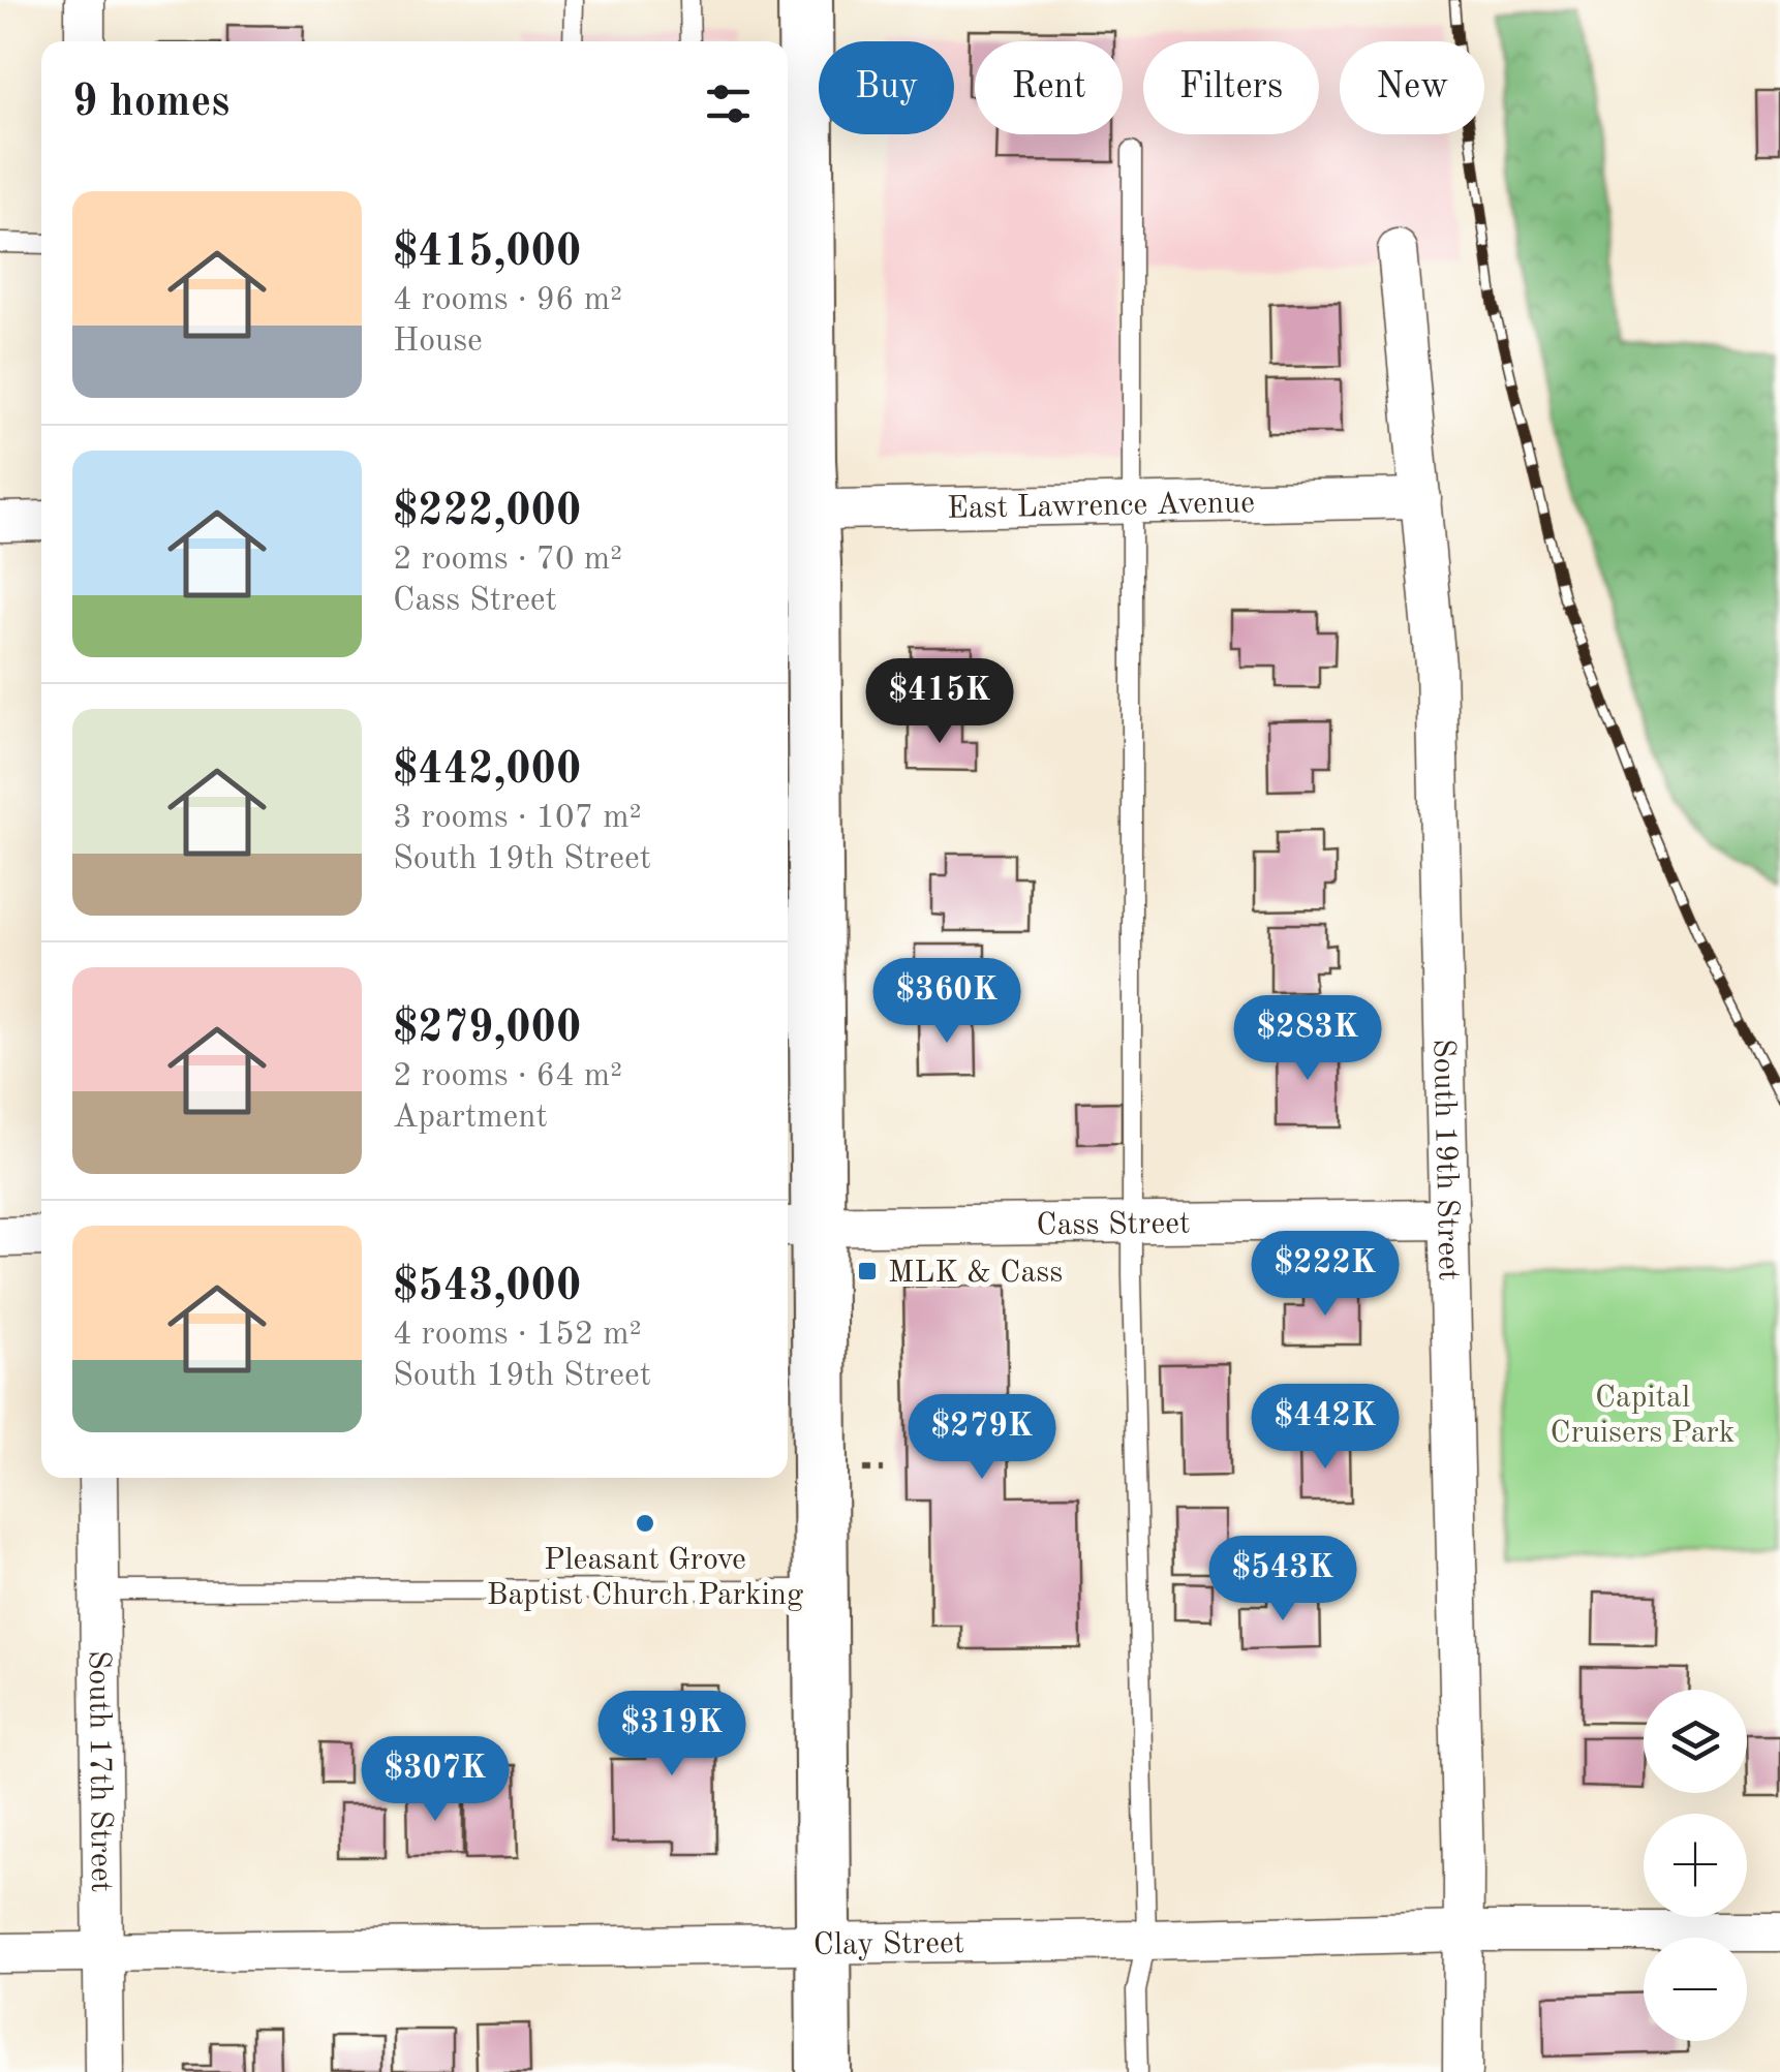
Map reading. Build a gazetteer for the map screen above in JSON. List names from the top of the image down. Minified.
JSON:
{"streets":{"street":["East Lawrence Avenue","South 19th Street","Cass Street","South 17th Street","Clay Street"]},"crossings":[["East Lawrence Avenue","South 19th Street"],["South 19th Street","Cass Street"],["South 19th Street","Clay Street"],["South 17th Street","Clay Street"]],"parks":["Capital Cruisers Park"],"places":{"transit":["MLK & Cass"],"other":["Pleasant Grove Baptist Church Parking"]},"page":{"chip":["Buy","Rent","Filters","New"],"heading":"9 homes","list":[{"name":"$415,000","note":"4 rooms · 96 m² · House"},{"name":"$222,000","note":"2 rooms · 70 m² · Cass Street"},{"name":"$442,000","note":"3 rooms · 107 m² · South 19th Street"},{"name":"$279,000","note":"2 rooms · 64 m² · Apartment"},{"name":"$543,000","note":"4 rooms · 152 m² · South 19th Street"}],"price":["$415K","$360K","$283K","$222K","$442K","$279K","$543K","$319K","$307K"],"map_buttons":["+","−"]}}
